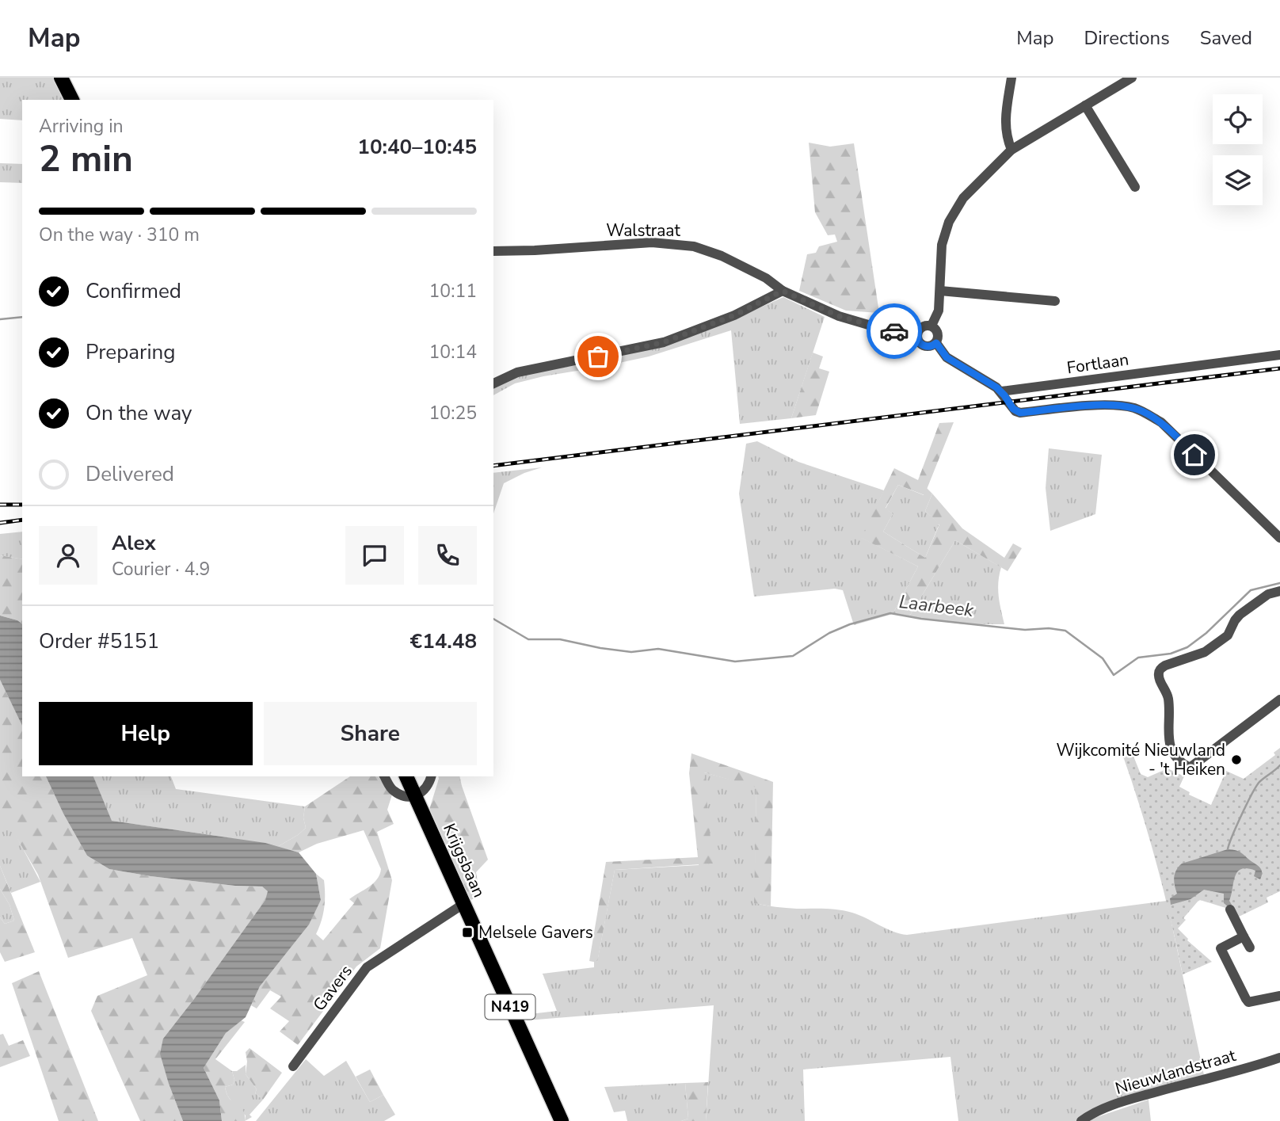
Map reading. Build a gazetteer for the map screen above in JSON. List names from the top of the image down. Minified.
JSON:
{"streets":{"main road":["Krijgsbaan","N419"],"street":["Walstraat","Fortlaan","Gavers","Nieuwlandstraat"]},"crossings":[["Krijgsbaan","Gavers"]],"water":["Laarbeek"],"places":{"other":["Wijkcomité Nieuwland - 't Heiken"],"transit":["Melsele Gavers"]},"page":{"header":"Map","nav":["Map","Directions","Saved"],"heading":["2 min","Arriving in","10:40–10:45"],"panel":["Alex","Courier · 4.9","Order #5151","€14.48"],"bar":"On the way · 310 m","list":[["Confirmed","10:11"],["Preparing","10:14"],["On the way","10:25"],"Delivered"],"buttons":["Help","Share"]}}
